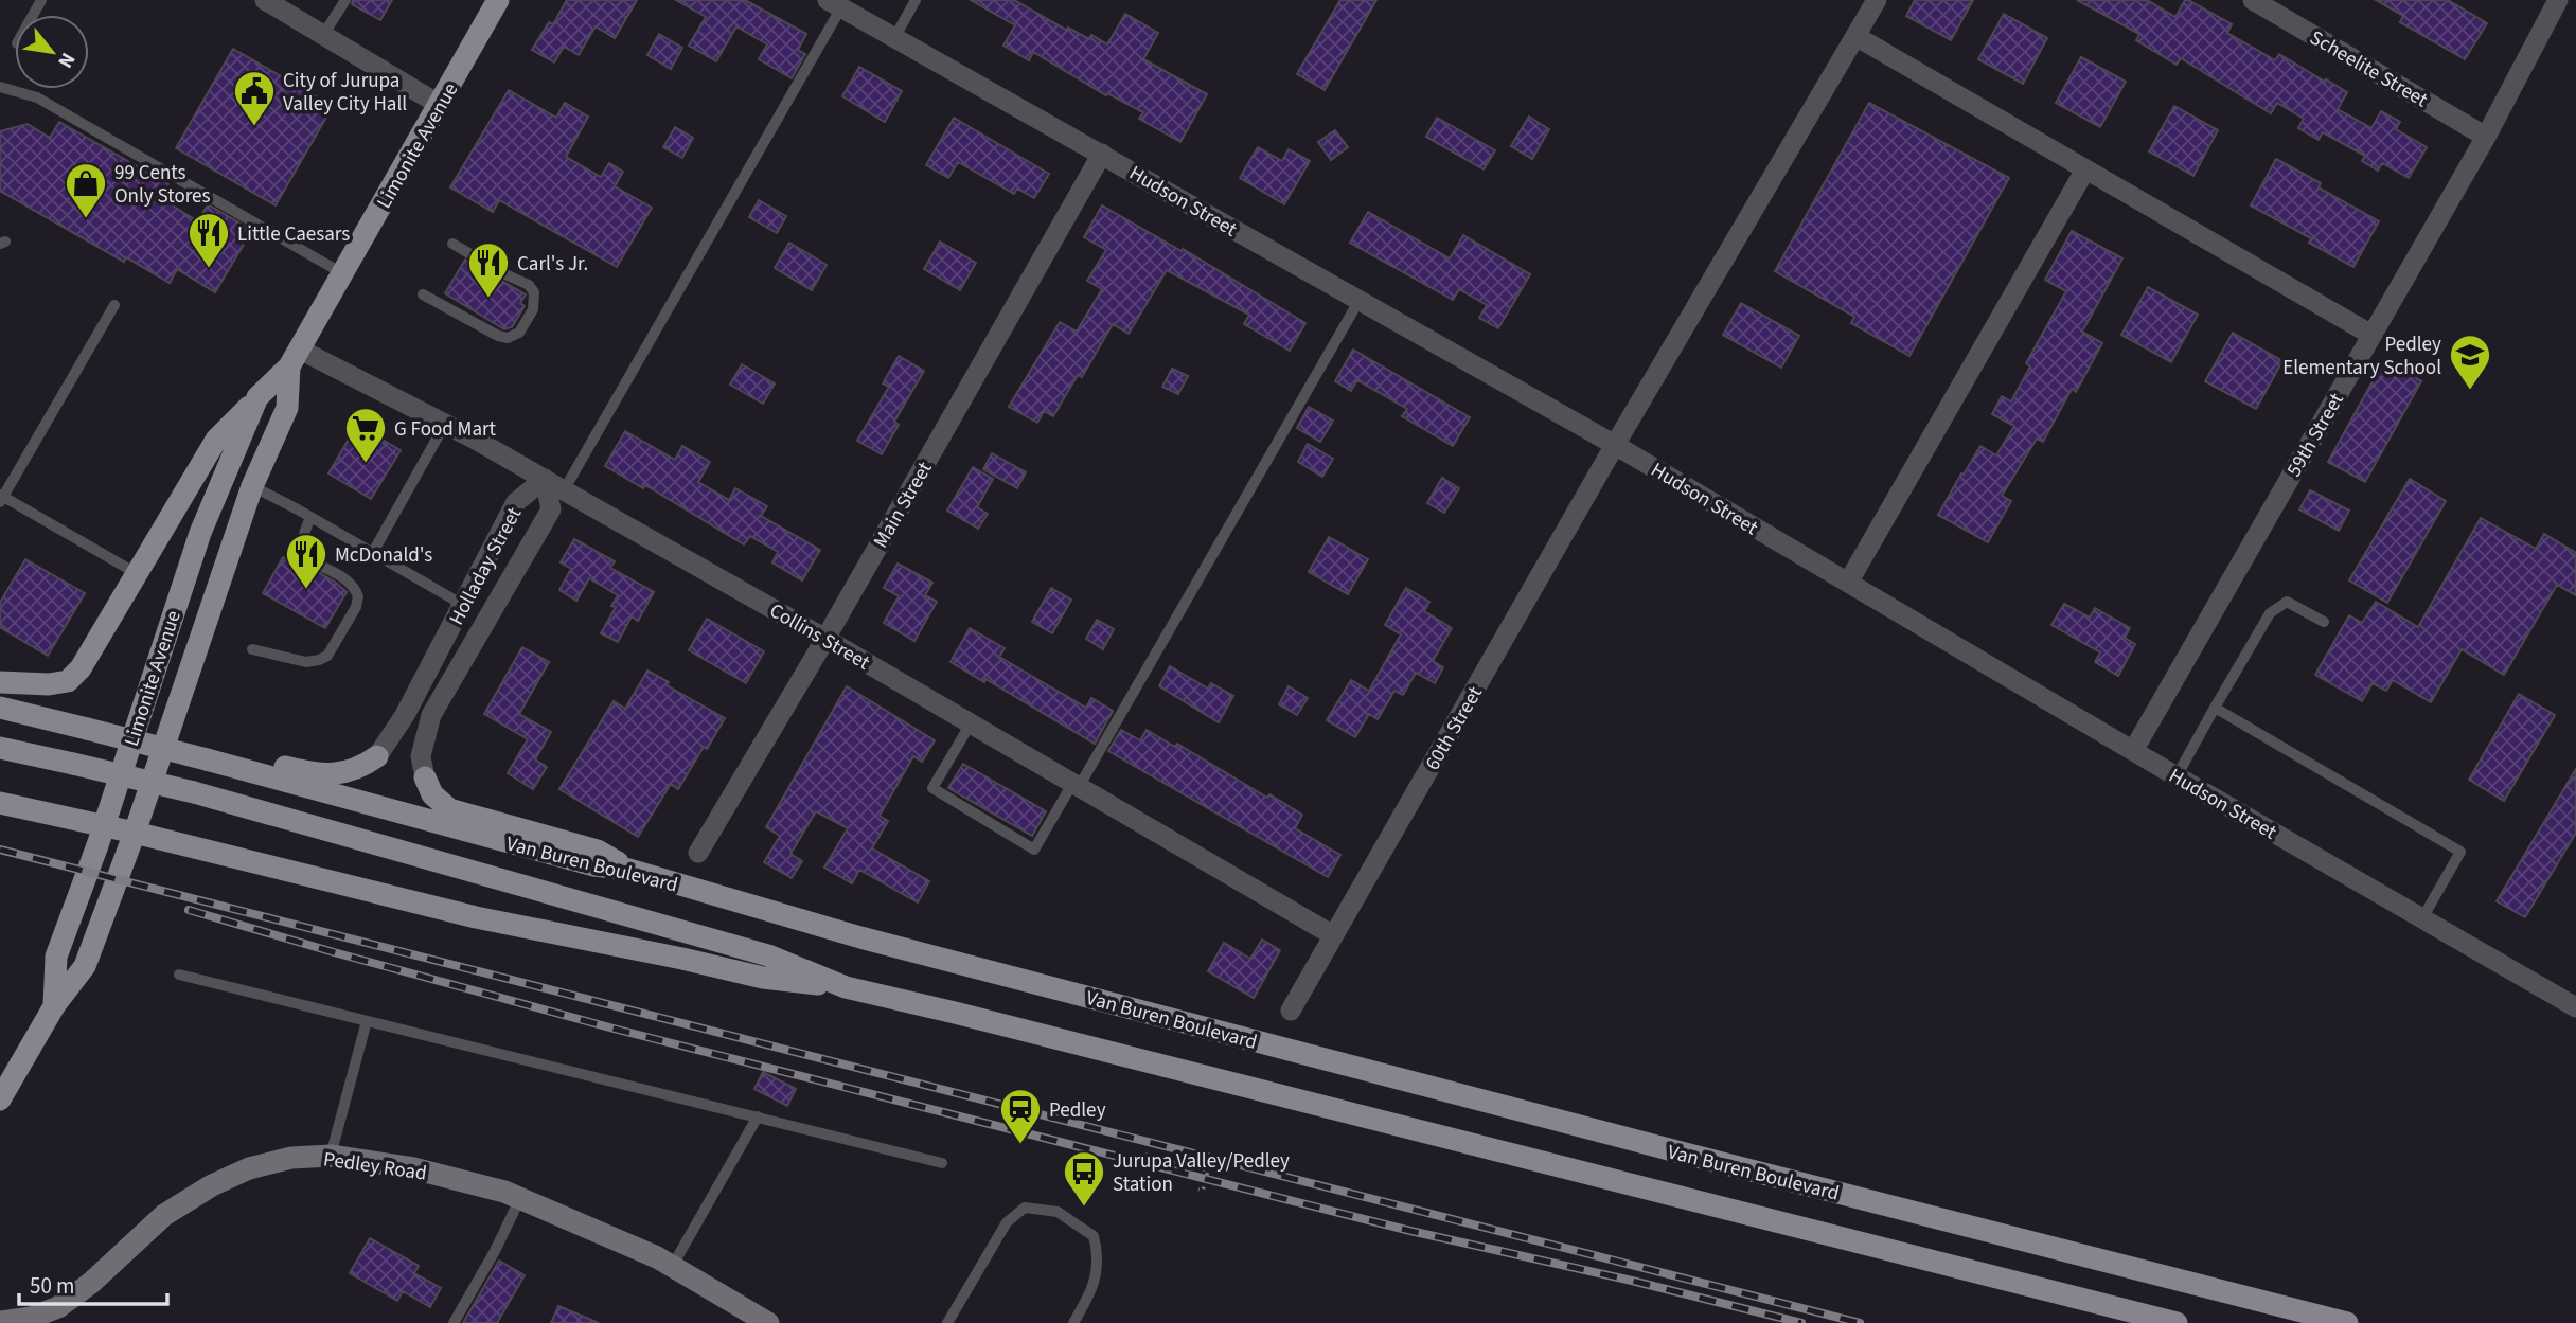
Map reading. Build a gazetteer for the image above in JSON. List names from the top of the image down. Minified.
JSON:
{"streets":{"main road":["Limonite Avenue","Van Buren Boulevard"],"street":["Scheelite Street","Hudson Street","59th Street","Main Street","Holladay Street","Collins Street","60th Street","Pedley Road"]},"crossings":[["Scheelite Street","59th Street"],["Limonite Avenue","Collins Street"],["Hudson Street","59th Street"],["Hudson Street","Main Street"],["Hudson Street","60th Street"],["Main Street","Collins Street"],["Holladay Street","Collins Street"],["Collins Street","60th Street"]],"places":{"public building":["City of Jurupa Valley City Hall"],"shop":["99 Cents Only Stores"],"restaurant":["Little Caesars","Carl's Jr.","McDonald's"],"school or university":["Pedley Elementary School"],"supermarket":["G Food Mart"],"station":["Pedley"],"bus stop":["Jurupa Valley/Pedley Station"]},"scale_bar":"50 m","north":"bottom right"}
